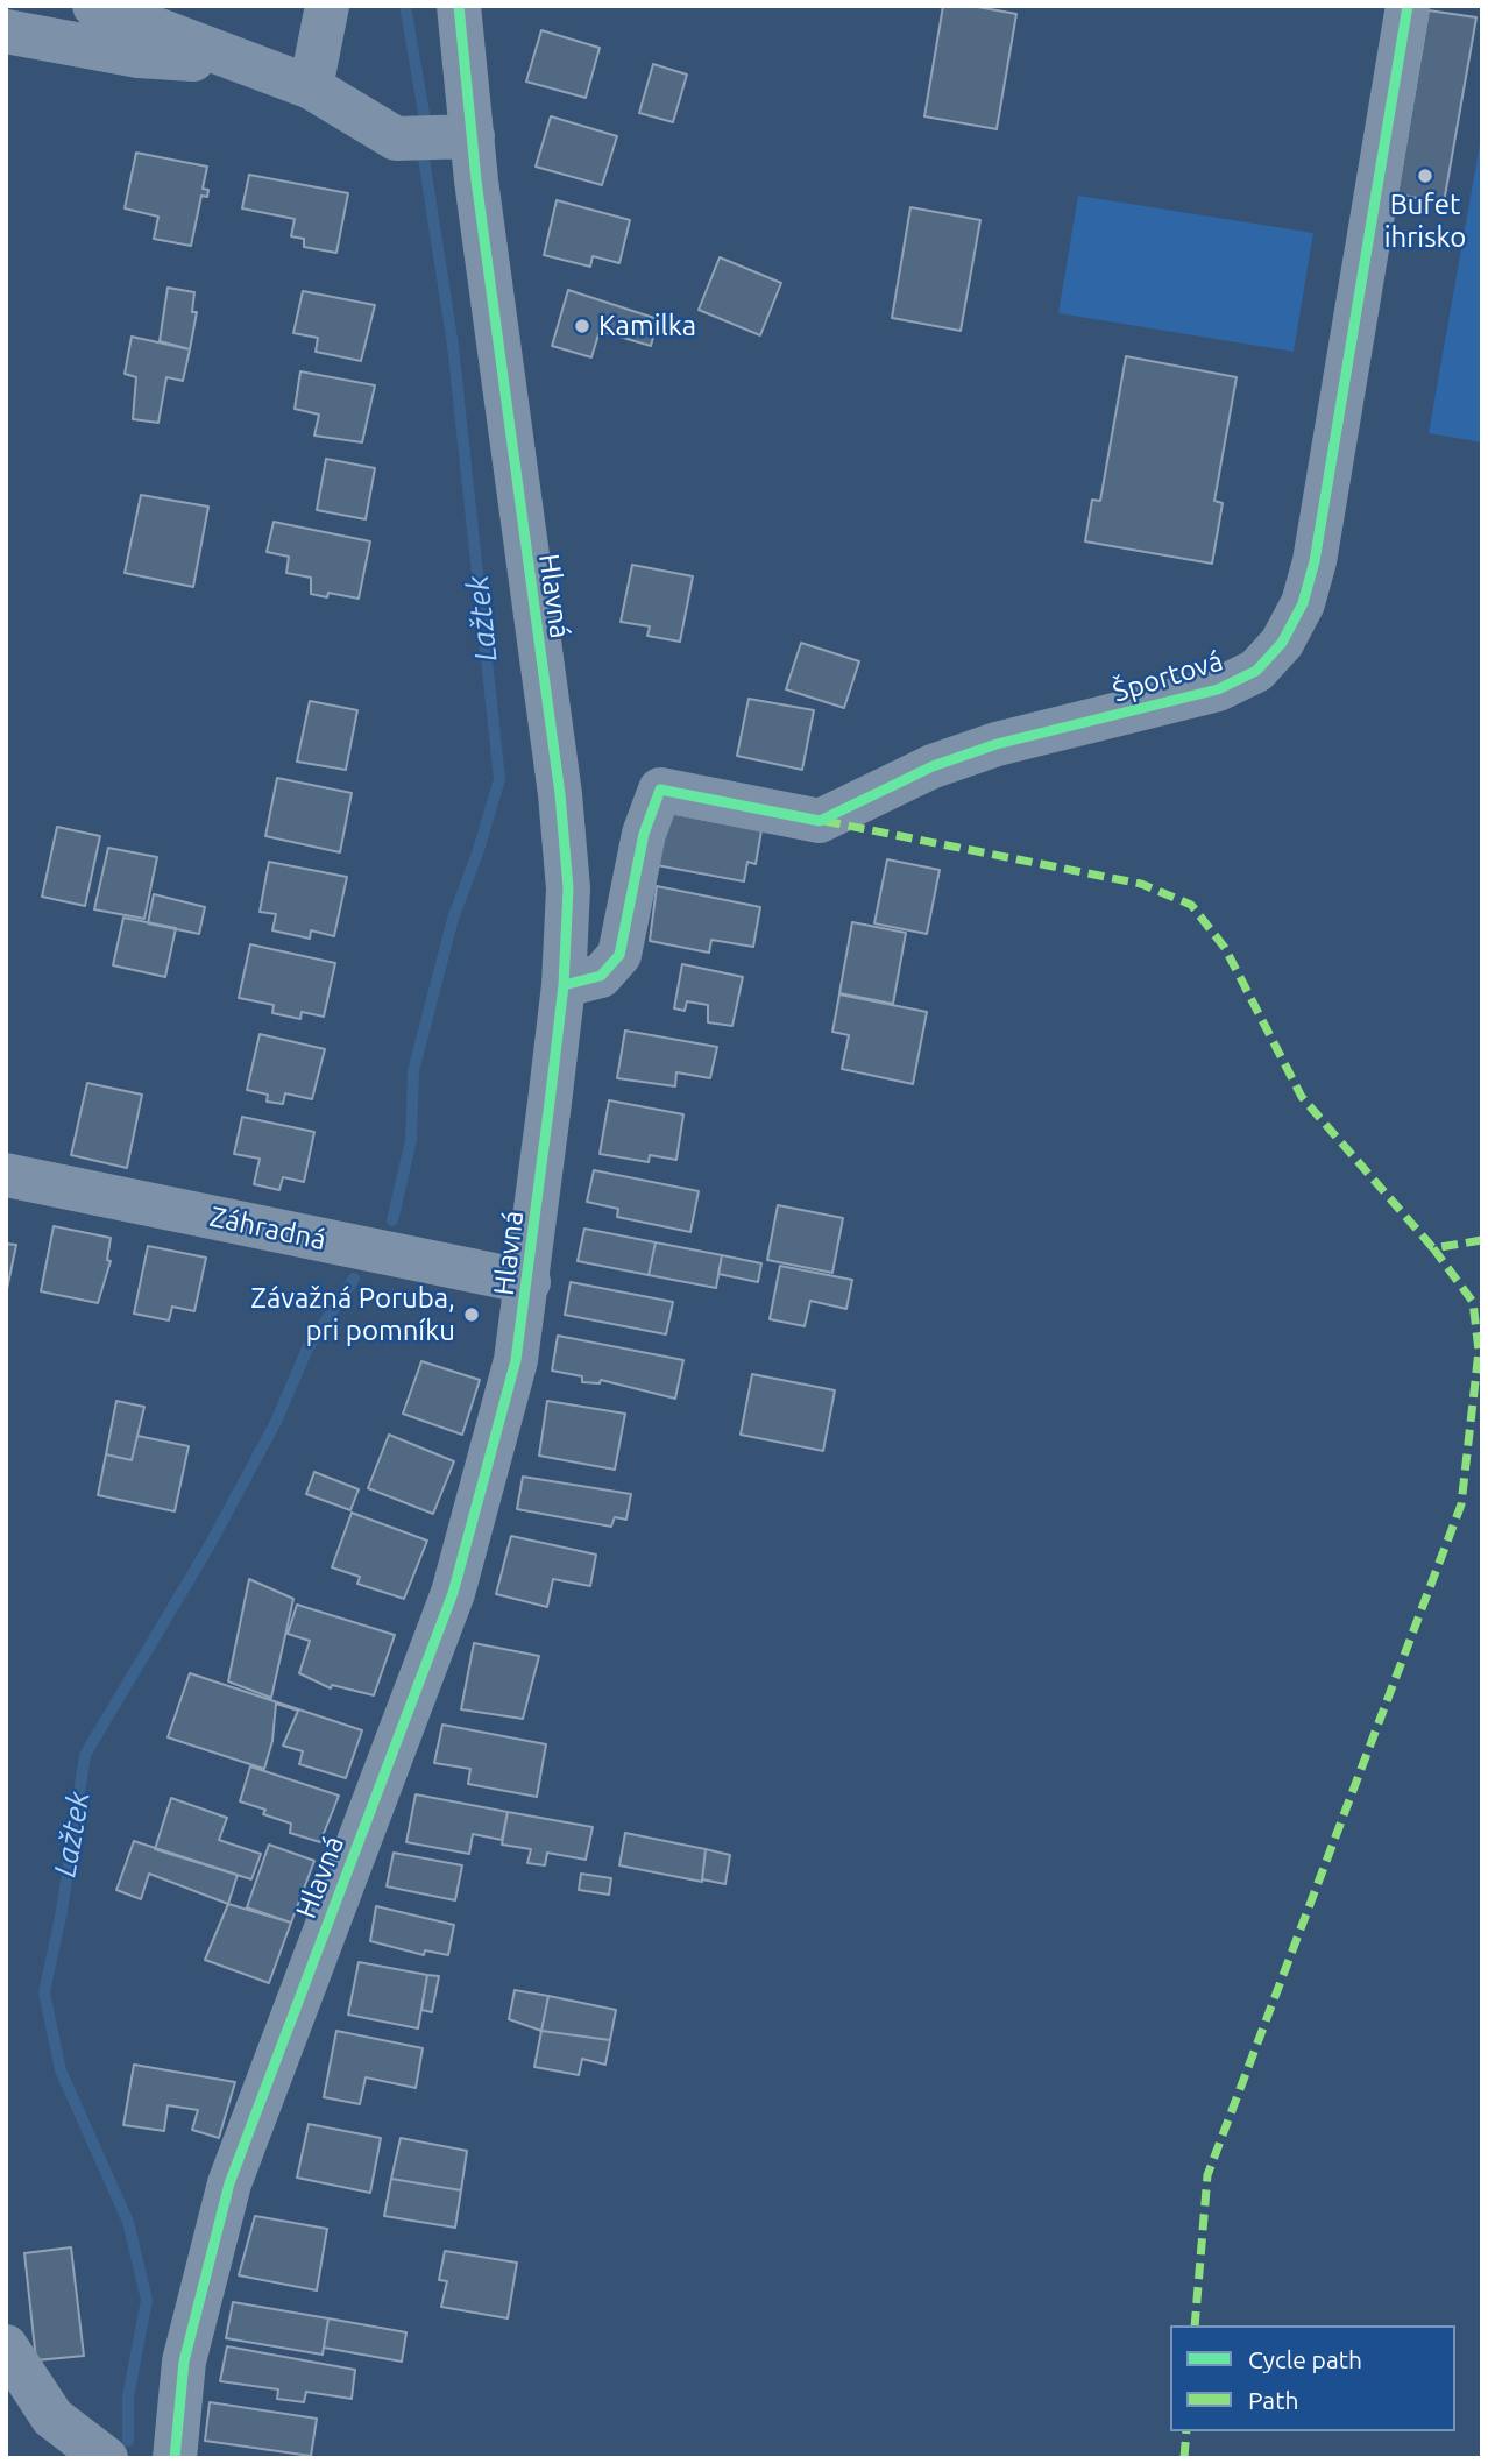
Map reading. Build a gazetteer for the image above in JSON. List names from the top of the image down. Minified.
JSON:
{"streets":{"street":["Hlavná","Športová","Záhradná"]},"crossings":[["Hlavná","Športová"],["Hlavná","Záhradná"]],"water":["Lažtek"],"places":["Bufet ihrisko","Kamilka","Závažná Poruba, pri pomníku"],"legend":["Cycle path","Path"]}
